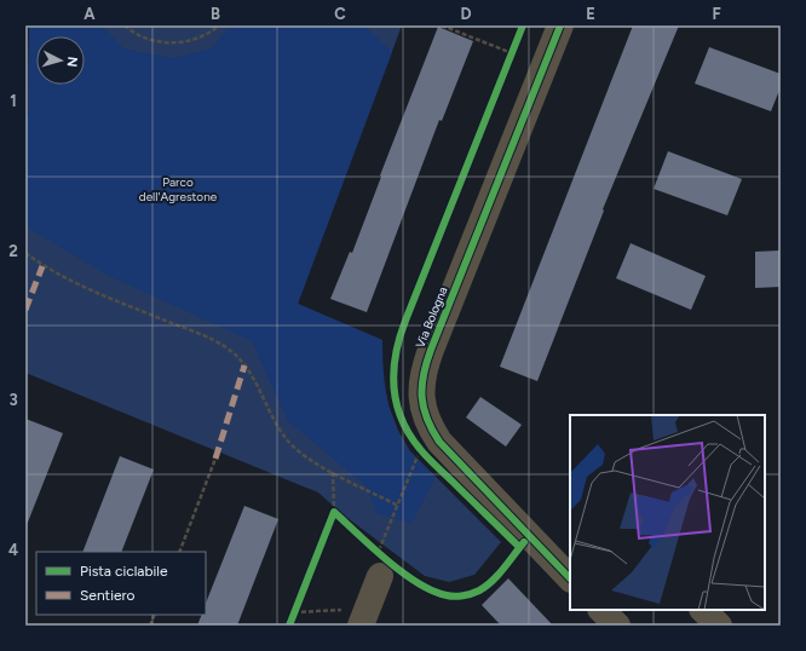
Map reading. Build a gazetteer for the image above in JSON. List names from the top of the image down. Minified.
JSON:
{"streets":{"street":["Via Bologna"]},"parks":["Parco dell'Agrestone"],"legend":["Pista ciclabile","Sentiero"],"north":"right","grid":{"columns":["A","B","C","D","E","F"],"rows":["1","2","3","4"]}}
